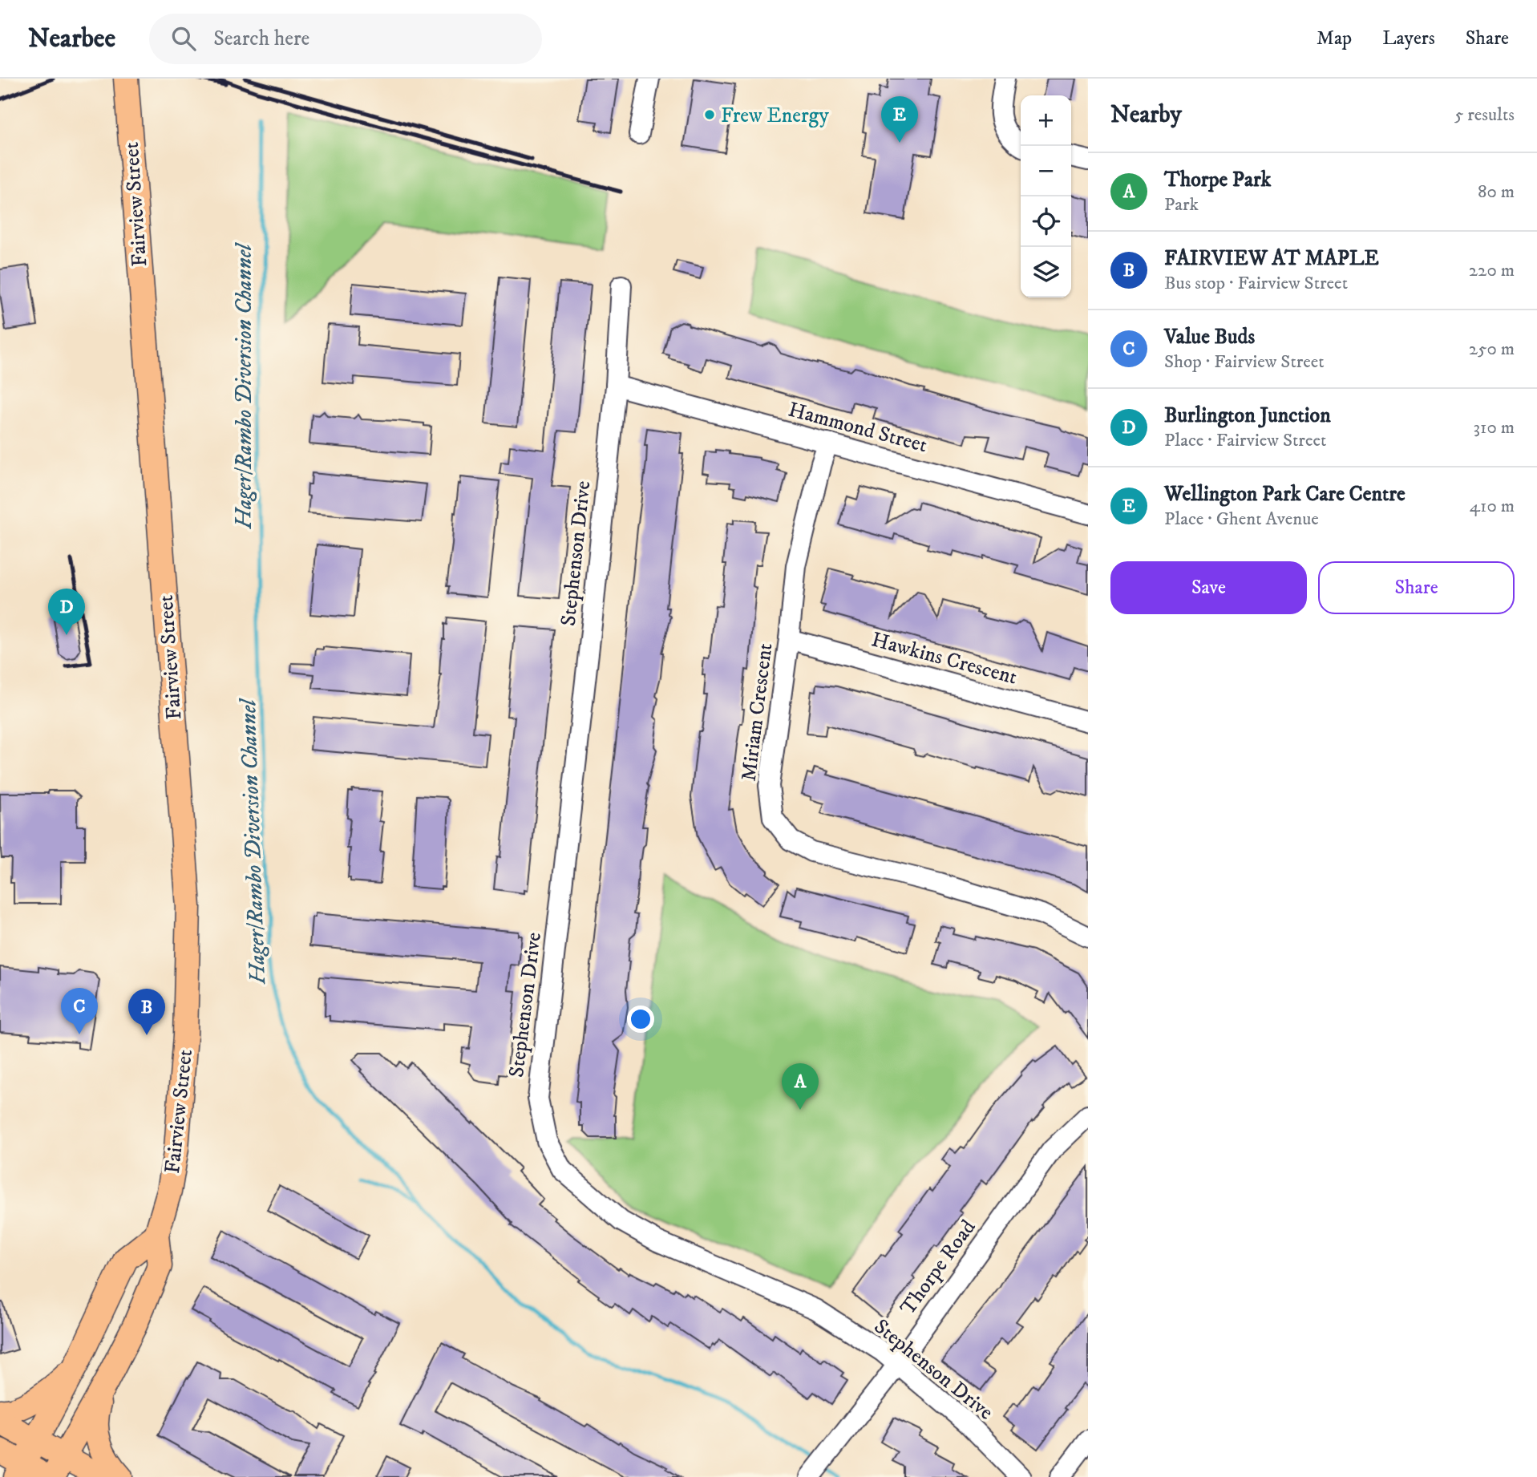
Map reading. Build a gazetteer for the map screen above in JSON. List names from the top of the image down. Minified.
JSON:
{"streets":{"main road":["Fairview Street"],"street":["Hammond Street","Stephenson Drive","Hawkins Crescent","Miriam Crescent","Thorpe Road"]},"crossings":[["Hammond Street","Stephenson Drive"],["Hammond Street","Miriam Crescent"],["Stephenson Drive","Thorpe Road"],["Hawkins Crescent","Miriam Crescent"]],"water":["Hager/Rambo Diversion Channel"],"places":["Frew Energy"],"page":{"header":"Nearbee","search":"Search here","nav":["Map","Layers","Share"],"heading":["Nearby","5 results"],"map_buttons":["+","−"],"pins":["E","D","C","B","A"],"list":[{"mark":"A","name":"Thorpe Park","note":"Park","value":"80 m"},{"mark":"B","name":"FAIRVIEW AT MAPLE","note":"Bus stop · Fairview Street","value":"220 m"},{"mark":"C","name":"Value Buds","note":"Shop · Fairview Street","value":"250 m"},{"mark":"D","name":"Burlington Junction","note":"Place · Fairview Street","value":"310 m"},{"mark":"E","name":"Wellington Park Care Centre","note":"Place · Ghent Avenue","value":"410 m"}],"buttons":["Save","Share"]}}
